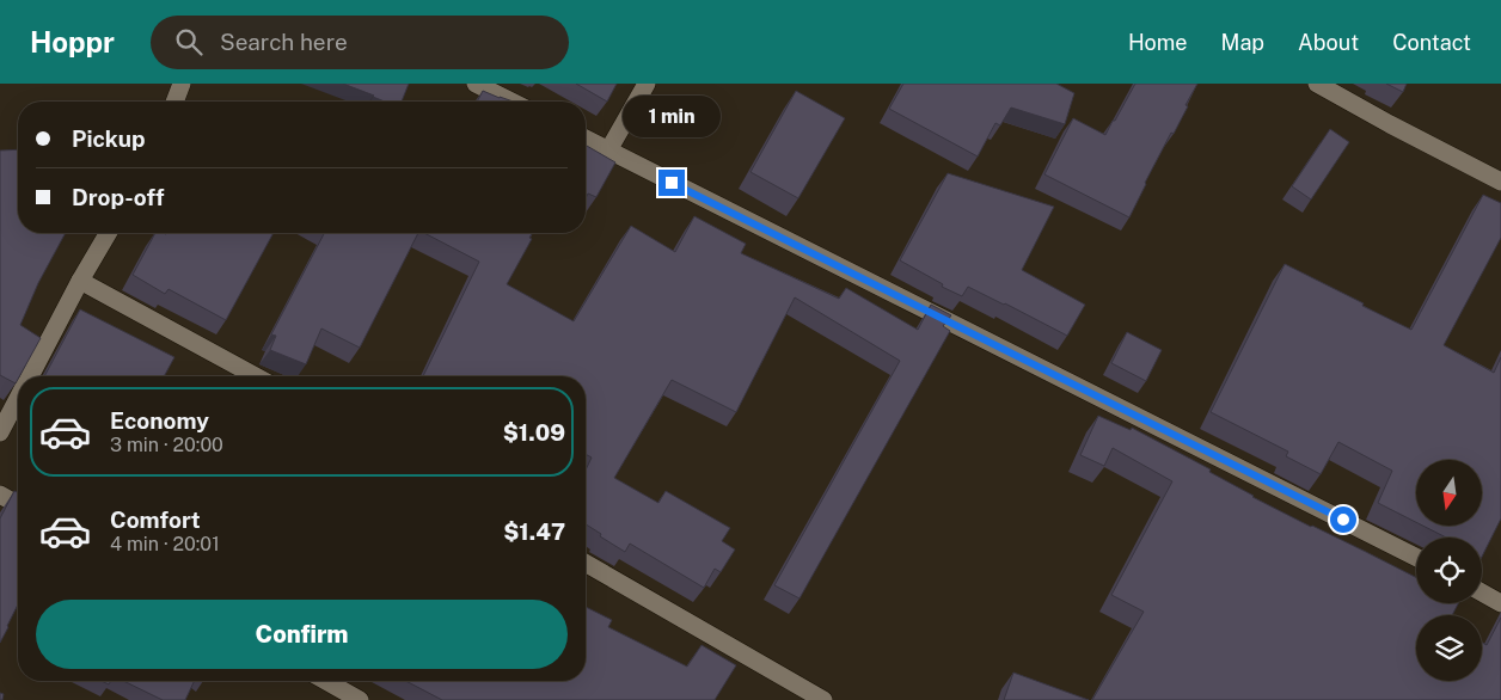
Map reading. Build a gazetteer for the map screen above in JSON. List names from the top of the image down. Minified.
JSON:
{"north":"bottom","page":{"header":"Hoppr","search":"Search here","nav":["Home","Map","About","Contact"],"bubble":"1 min","banner":["Pickup","Drop-off"],"list":[{"name":"Economy","note":"3 min · 20:00","value":"$1.09"},{"name":"Comfort","note":"4 min · 20:01","value":"$1.47"}],"buttons":"Confirm"}}
